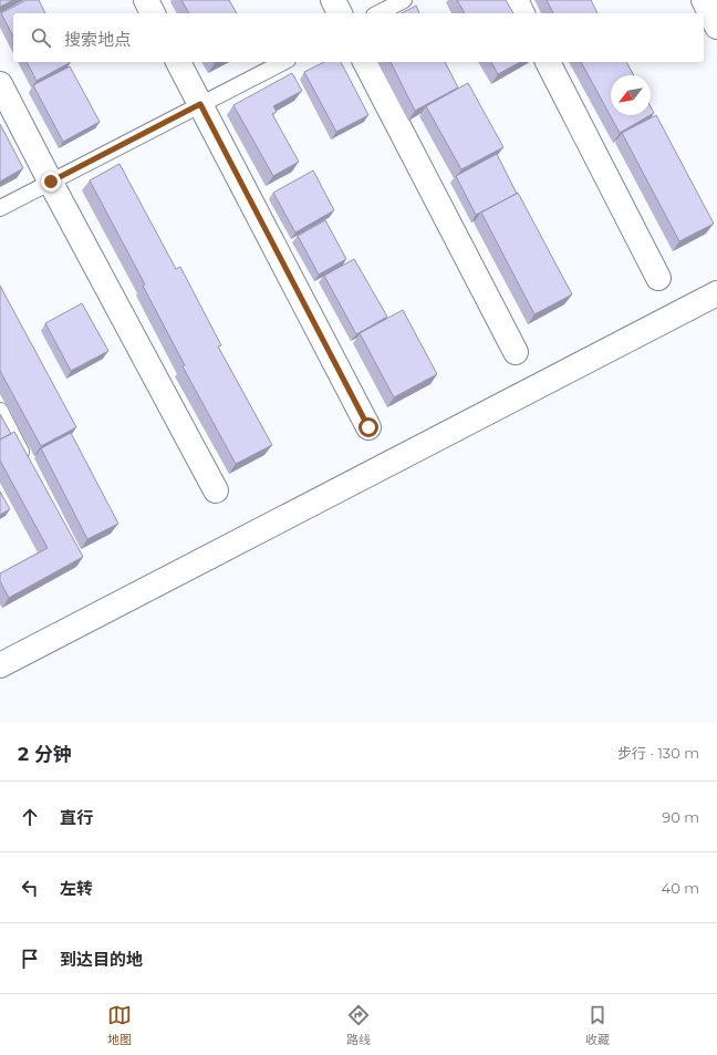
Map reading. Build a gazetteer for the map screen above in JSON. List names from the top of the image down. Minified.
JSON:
{"north":"bottom left","page":{"search":"搜索地点","heading":["2 分钟","步行 · 130 m"],"list":[["直行","90 m"],["左转","40 m"],"到达目的地"],"nav":["地图","路线","收藏"]}}
